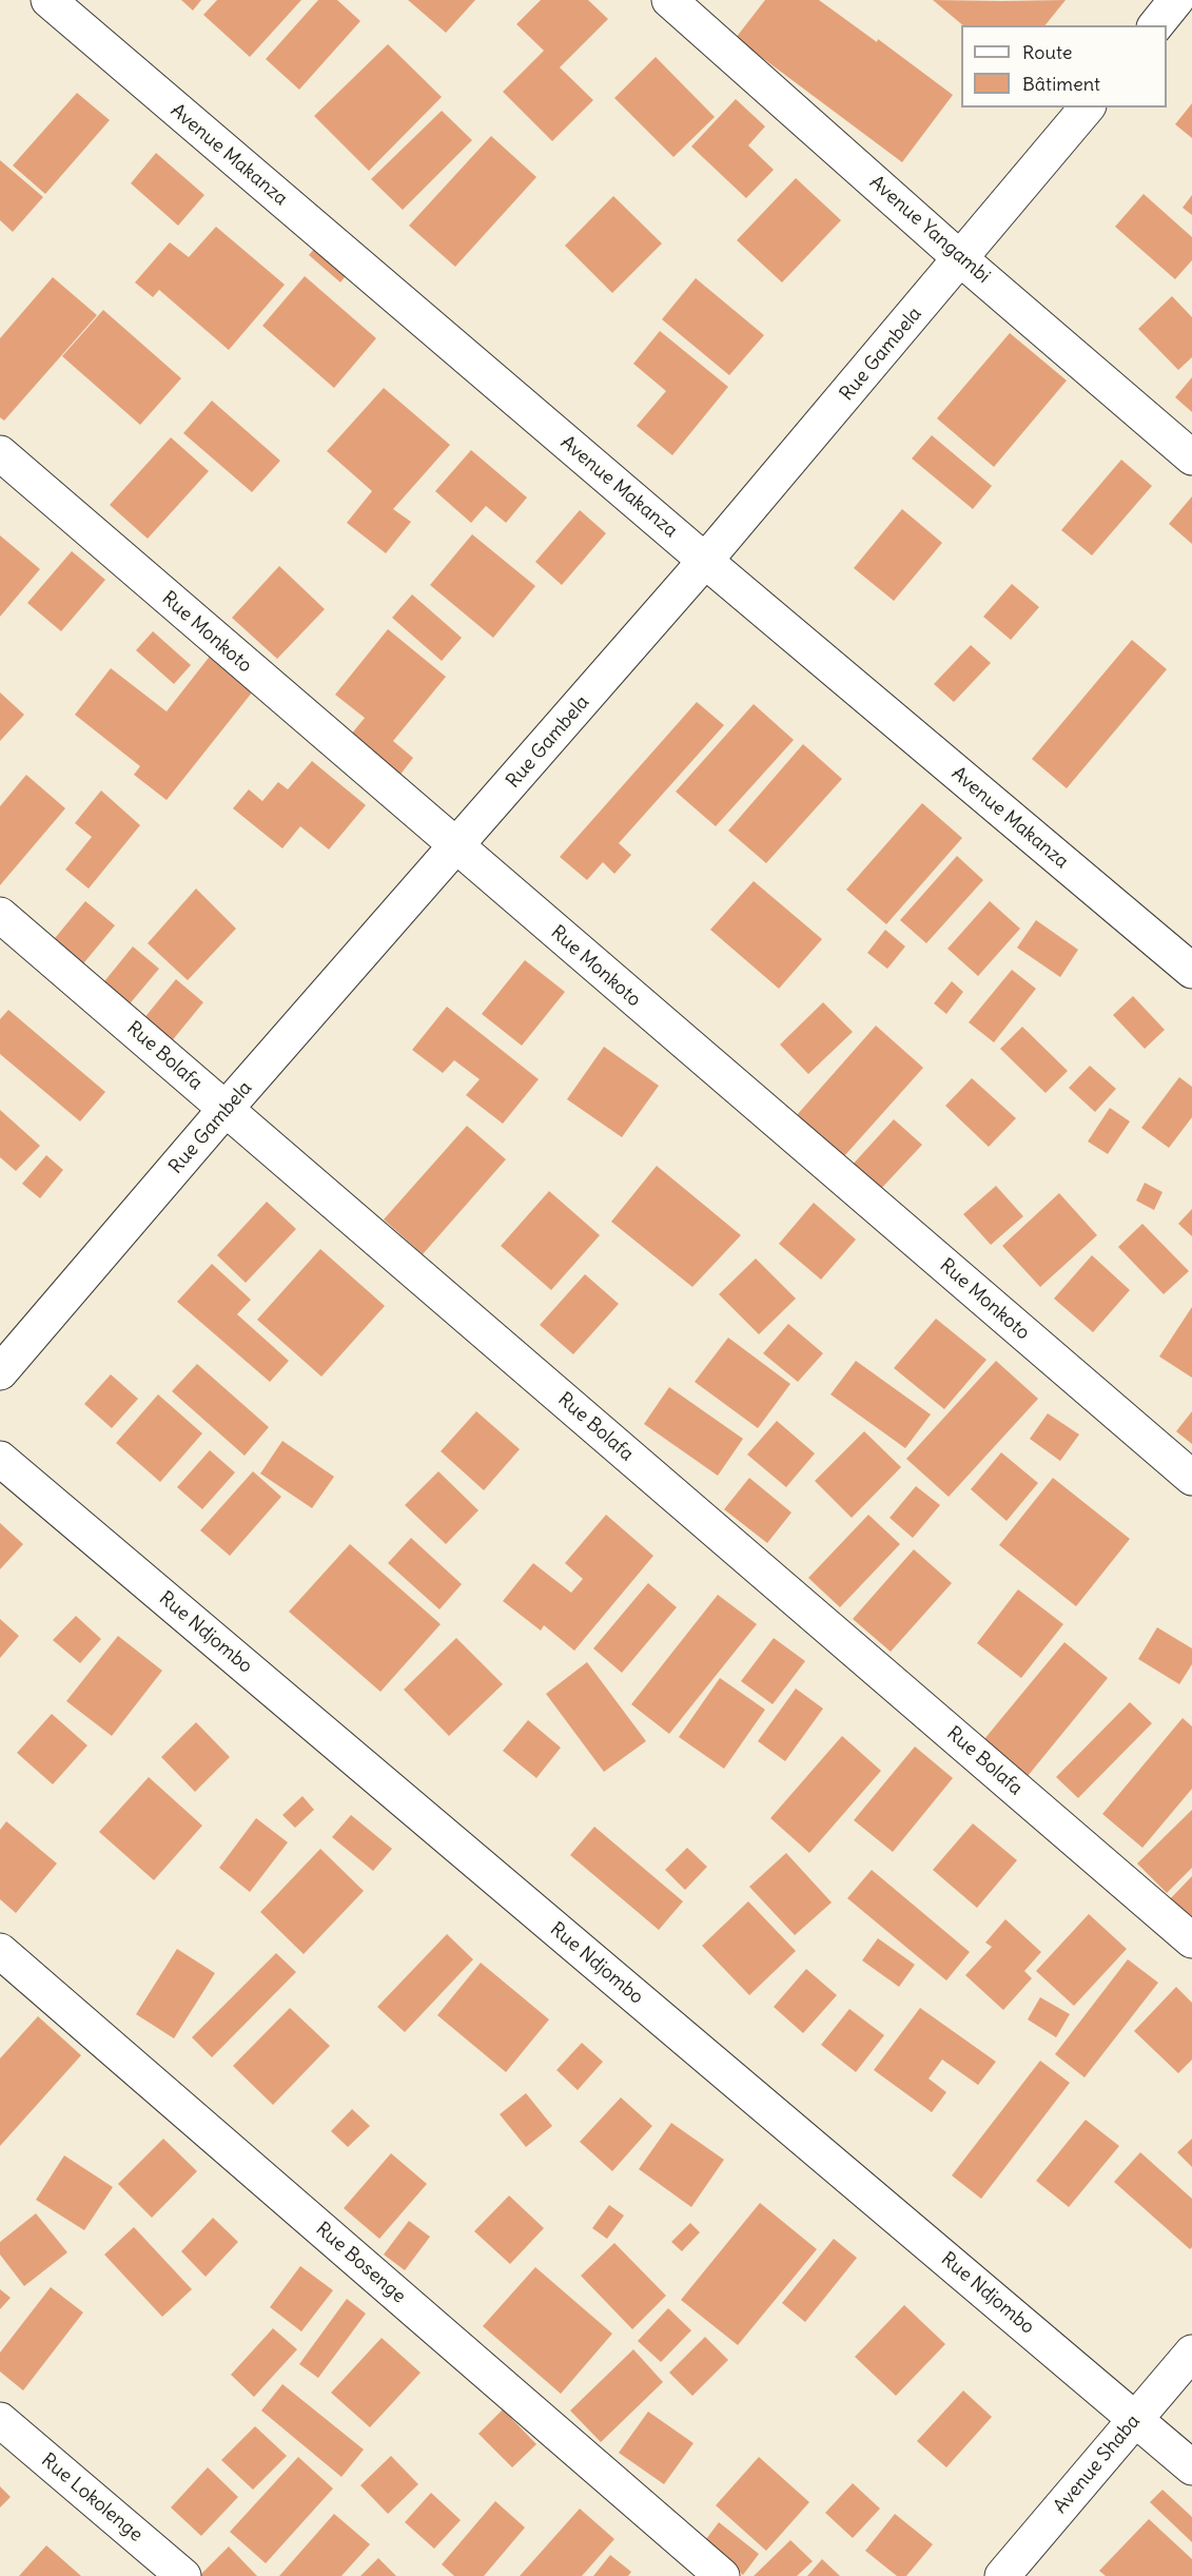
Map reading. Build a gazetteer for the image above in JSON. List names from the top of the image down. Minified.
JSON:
{"streets":{"street":["Avenue Makanza","Avenue Yangambi","Rue Gambela","Rue Monkoto","Rue Bolafa","Rue Ndjombo","Rue Bosenge","Avenue Shaba","Rue Lokolenge"]},"crossings":[["Avenue Makanza","Rue Gambela"],["Avenue Yangambi","Rue Gambela"],["Rue Gambela","Rue Monkoto"],["Rue Gambela","Rue Bolafa"],["Rue Ndjombo","Avenue Shaba"]],"legend":["Route","Bâtiment"]}
